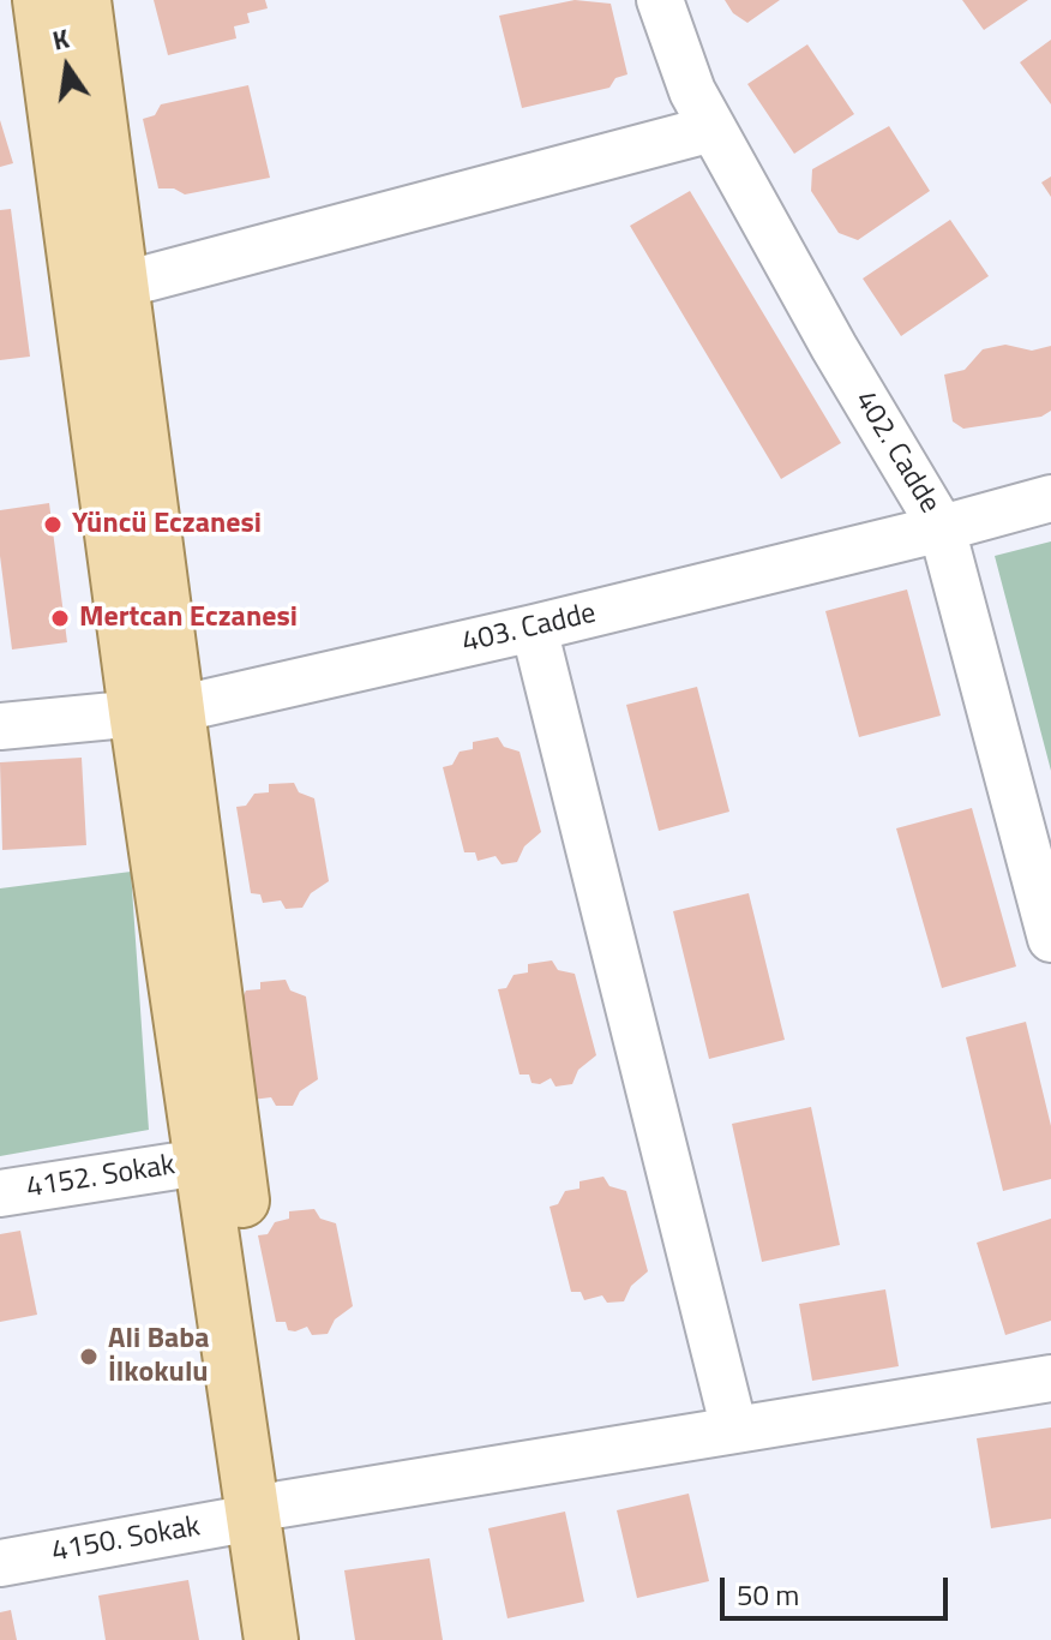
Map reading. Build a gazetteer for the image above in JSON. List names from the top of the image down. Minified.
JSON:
{"streets":{"street":["402. Cadde","403. Cadde","4152. Sokak","4150. Sokak"]},"crossings":[["402. Cadde","403. Cadde"]],"places":["Yüncü Eczanesi","Mertcan Eczanesi","Ali Baba İlkokulu"],"scale_bar":"50 m","north":"top"}
